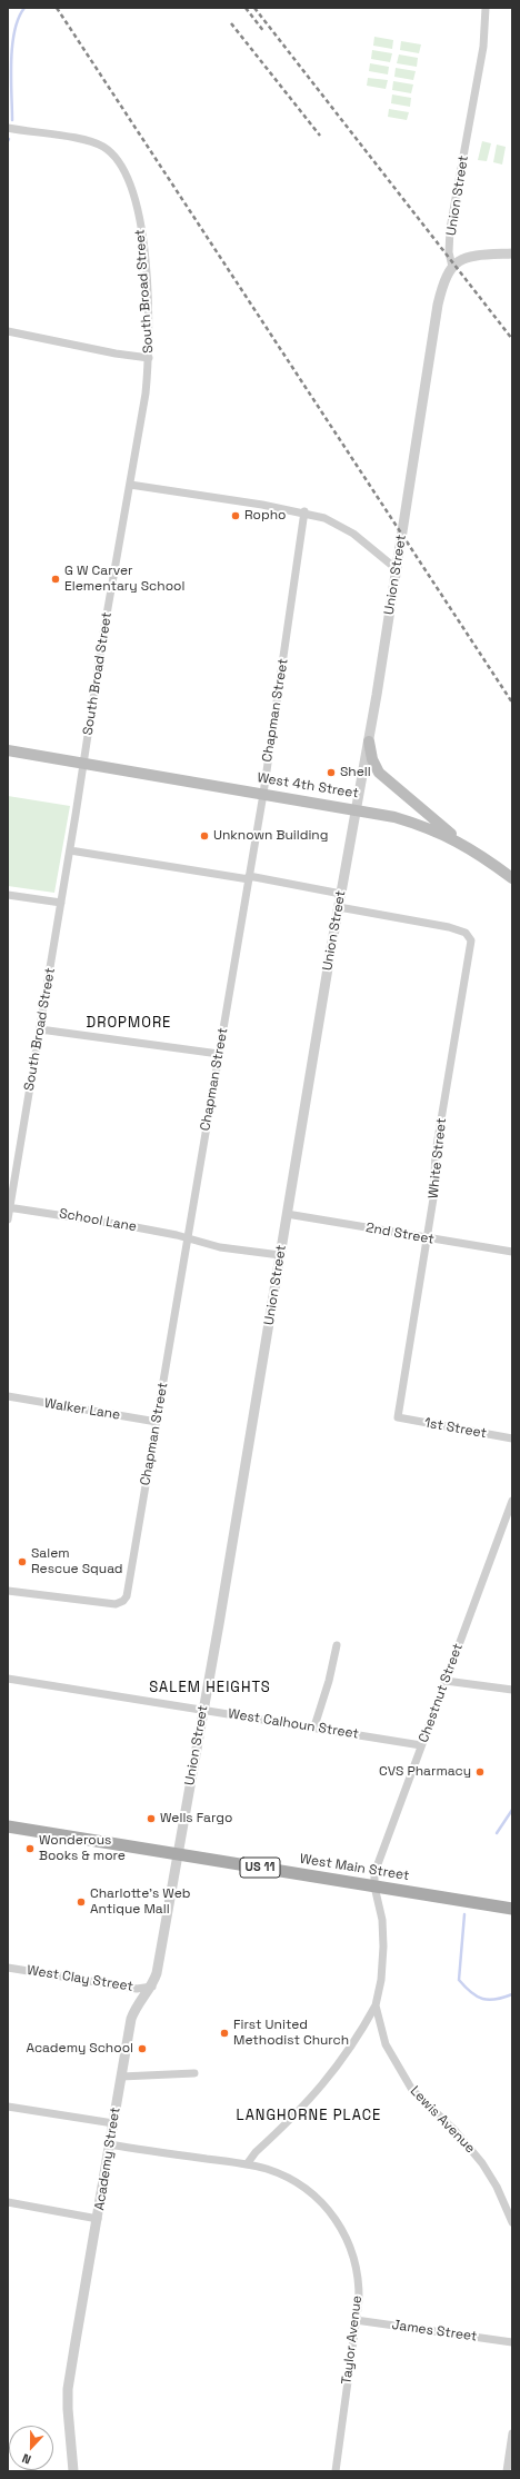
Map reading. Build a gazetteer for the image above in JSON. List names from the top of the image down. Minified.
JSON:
{"streets":{"main road":["West 4th Street","US 11","West Main Street"],"street":["Union Street","South Broad Street","Chapman Street","White Street","School Lane","2nd Street","Walker Lane","1st Street","Chestnut Street","West Calhoun Street","West Clay Street","Lewis Avenue","Academy Street","James Street","Taylor Avenue"]},"crossings":[["Union Street","West 4th Street"],["Union Street","White Street"],["Union Street","School Lane"],["Union Street","2nd Street"],["Union Street","West Calhoun Street"],["Union Street","West Main Street"],["Union Street","Academy Street"],["South Broad Street","West 4th Street"],["South Broad Street","School Lane"],["Chapman Street","West 4th Street"],["Chapman Street","School Lane"],["Chapman Street","Walker Lane"],["White Street","2nd Street"],["White Street","1st Street"],["Chestnut Street","West Calhoun Street"],["Chestnut Street","West Main Street"],["Chestnut Street","Lewis Avenue"],["West Main Street","Lewis Avenue"],["West Main Street","Academy Street"],["West Clay Street","Academy Street"],["Academy Street","Taylor Avenue"],["James Street","Taylor Avenue"]],"districts":["DROPMORE","SALEM HEIGHTS","LANGHORNE PLACE"],"places":["Ropho","G W Carver Elementary School","Shell","Unknown Building","Salem Rescue Squad","CVS Pharmacy","Wells Fargo","Wonderous Books & more","Charlotte's Web Antique Mall","First United Methodist Church","Academy School"],"north":"bottom"}
